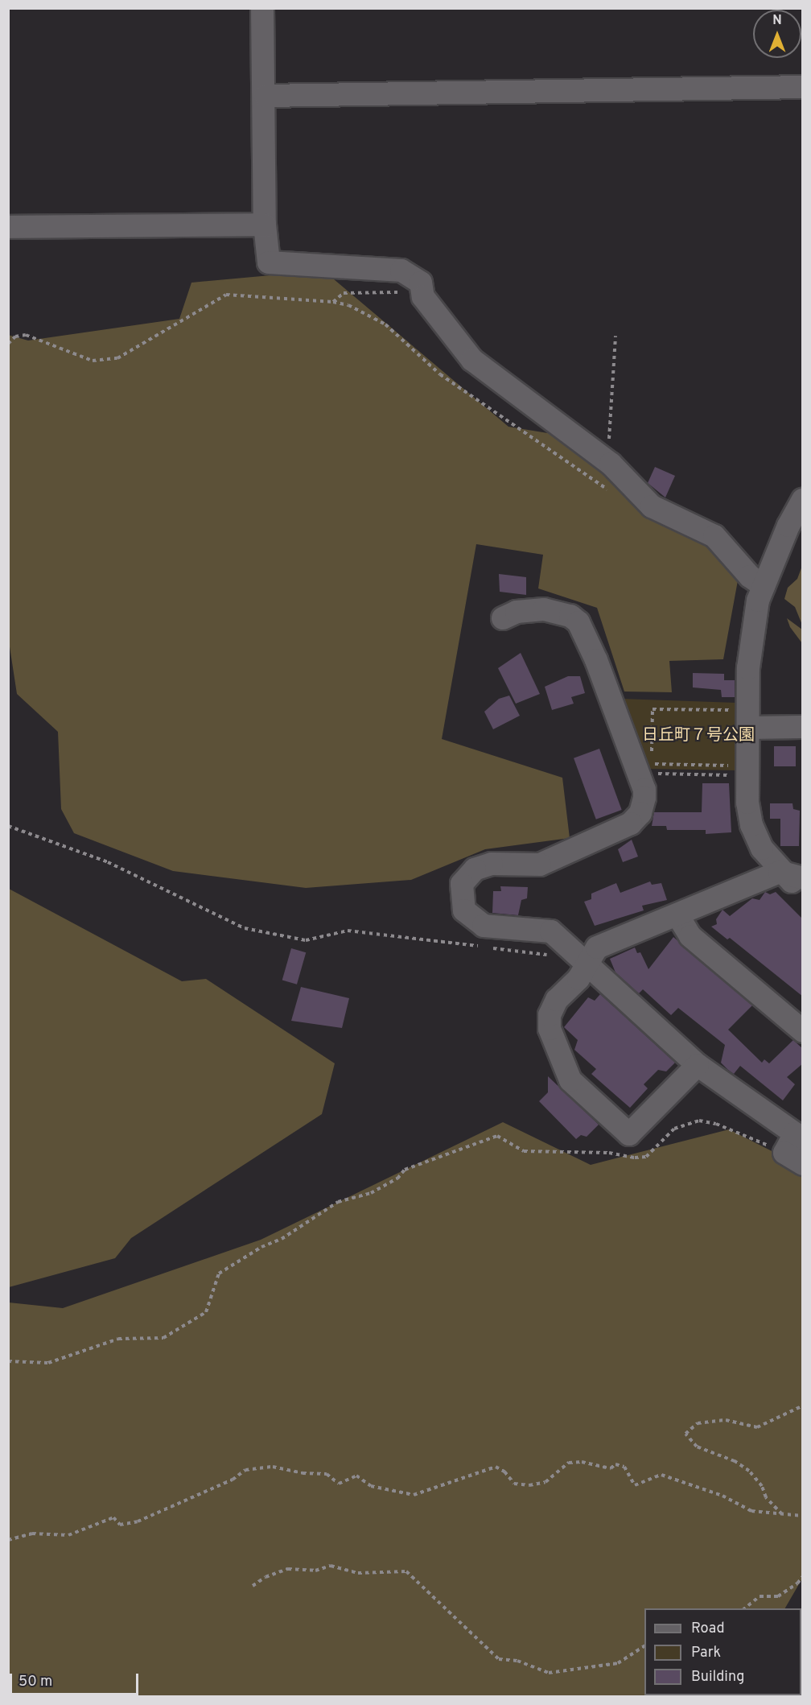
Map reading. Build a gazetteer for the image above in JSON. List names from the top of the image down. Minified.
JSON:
{"parks":["日丘町７号公園"],"legend":["Road","Park","Building"],"scale_bar":"50 m","north":"top"}
